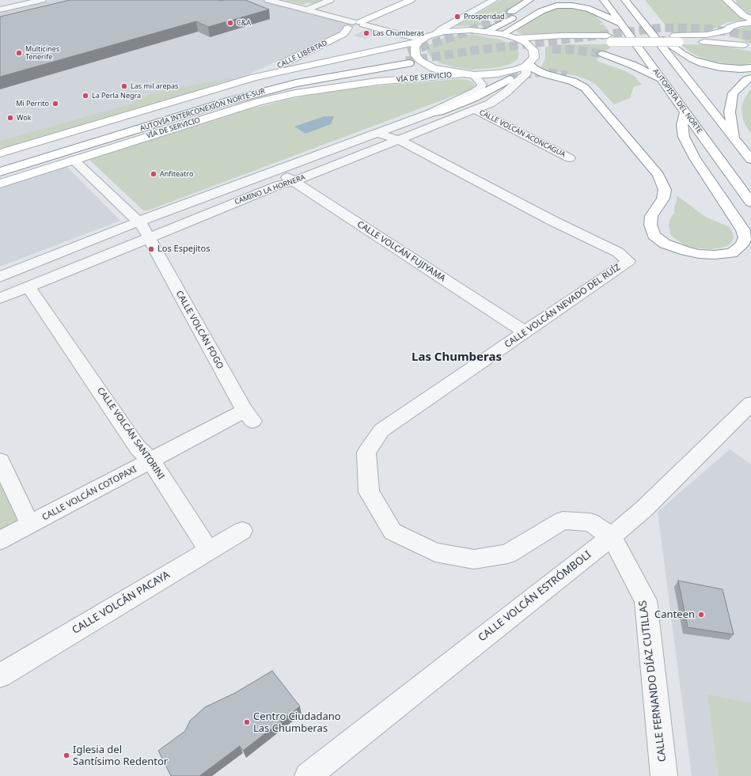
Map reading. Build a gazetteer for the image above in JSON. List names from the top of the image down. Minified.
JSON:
{"streets":{"main road":["CALLE LIBERTAD","VÍA DE SERVICIO","AUTOPISTA DEL NORTE","AUTOVÍA INTERCONEXIÓN NORTE-SUR"],"street":["CALLE VOLCÁN ACONCAGUA","CAMINO LA HORNERA","CALLE VOLCÁN FUJIYAMA","CALLE VOLCÁN NEVADO DEL RUÍZ","CALLE VOLCÁN FOGO","CALLE VOLCÁN SANTORINI","CALLE VOLCÁN COTOPAXI","CALLE VOLCÁN ESTRÓMBOLI","CALLE VOLCÁN PACAYA","CALLE FERNANDO DÍAZ CUTILLAS"]},"crossings":[["VÍA DE SERVICIO","CALLE VOLCÁN FOGO"],["CALLE VOLCÁN ACONCAGUA","CAMINO LA HORNERA"],["CAMINO LA HORNERA","CALLE VOLCÁN FUJIYAMA"],["CAMINO LA HORNERA","CALLE VOLCÁN NEVADO DEL RUÍZ"],["CAMINO LA HORNERA","CALLE VOLCÁN FOGO"],["CAMINO LA HORNERA","CALLE VOLCÁN SANTORINI"],["CALLE VOLCÁN FUJIYAMA","CALLE VOLCÁN NEVADO DEL RUÍZ"],["CALLE VOLCÁN NEVADO DEL RUÍZ","CALLE VOLCÁN ESTRÓMBOLI"],["CALLE VOLCÁN NEVADO DEL RUÍZ","CALLE FERNANDO DÍAZ CUTILLAS"],["CALLE VOLCÁN FOGO","CALLE VOLCÁN COTOPAXI"],["CALLE VOLCÁN SANTORINI","CALLE VOLCÁN COTOPAXI"],["CALLE VOLCÁN SANTORINI","CALLE VOLCÁN PACAYA"],["CALLE VOLCÁN ESTRÓMBOLI","CALLE FERNANDO DÍAZ CUTILLAS"]],"districts":["Las Chumberas"],"places":["Prosperidad","C&A","Las Chumberas","Multicines Tenerife","Las mil arepas","La Perla Negra","Mi Perrito","Wok","Anfiteatro","Los Espejitos","Canteen","Centro Ciudadano Las Chumberas","Iglesia del Santísimo Redentor"]}
